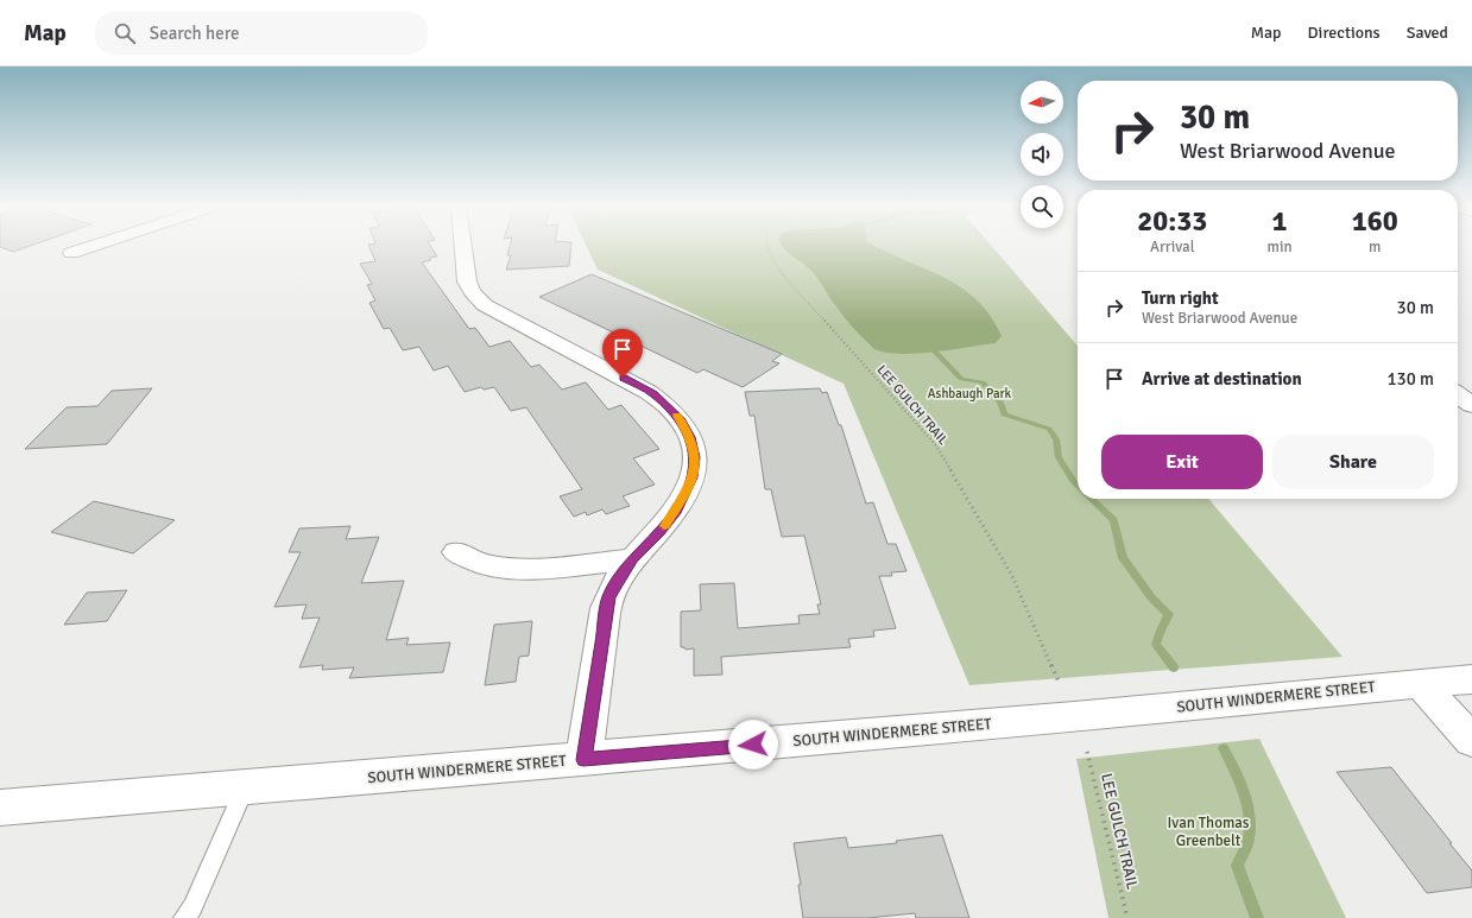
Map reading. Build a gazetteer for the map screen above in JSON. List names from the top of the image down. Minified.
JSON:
{"streets":{"street":["SOUTH WINDERMERE STREET"],"path":["LEE GULCH TRAIL"]},"parks":["Ashbaugh Park","Ivan Thomas Greenbelt"],"north":"left","page":{"header":"Map","search":"Search here","nav":["Map","Directions","Saved"],"turn":["30 m","West Briarwood Avenue"],"eta":["20:33","Arrival","1","min","160","m"],"list":[{"name":"Turn right","note":"West Briarwood Avenue","value":"30 m"},{"name":"Arrive at destination","value":"130 m"}],"buttons":["Exit","Share"]}}
